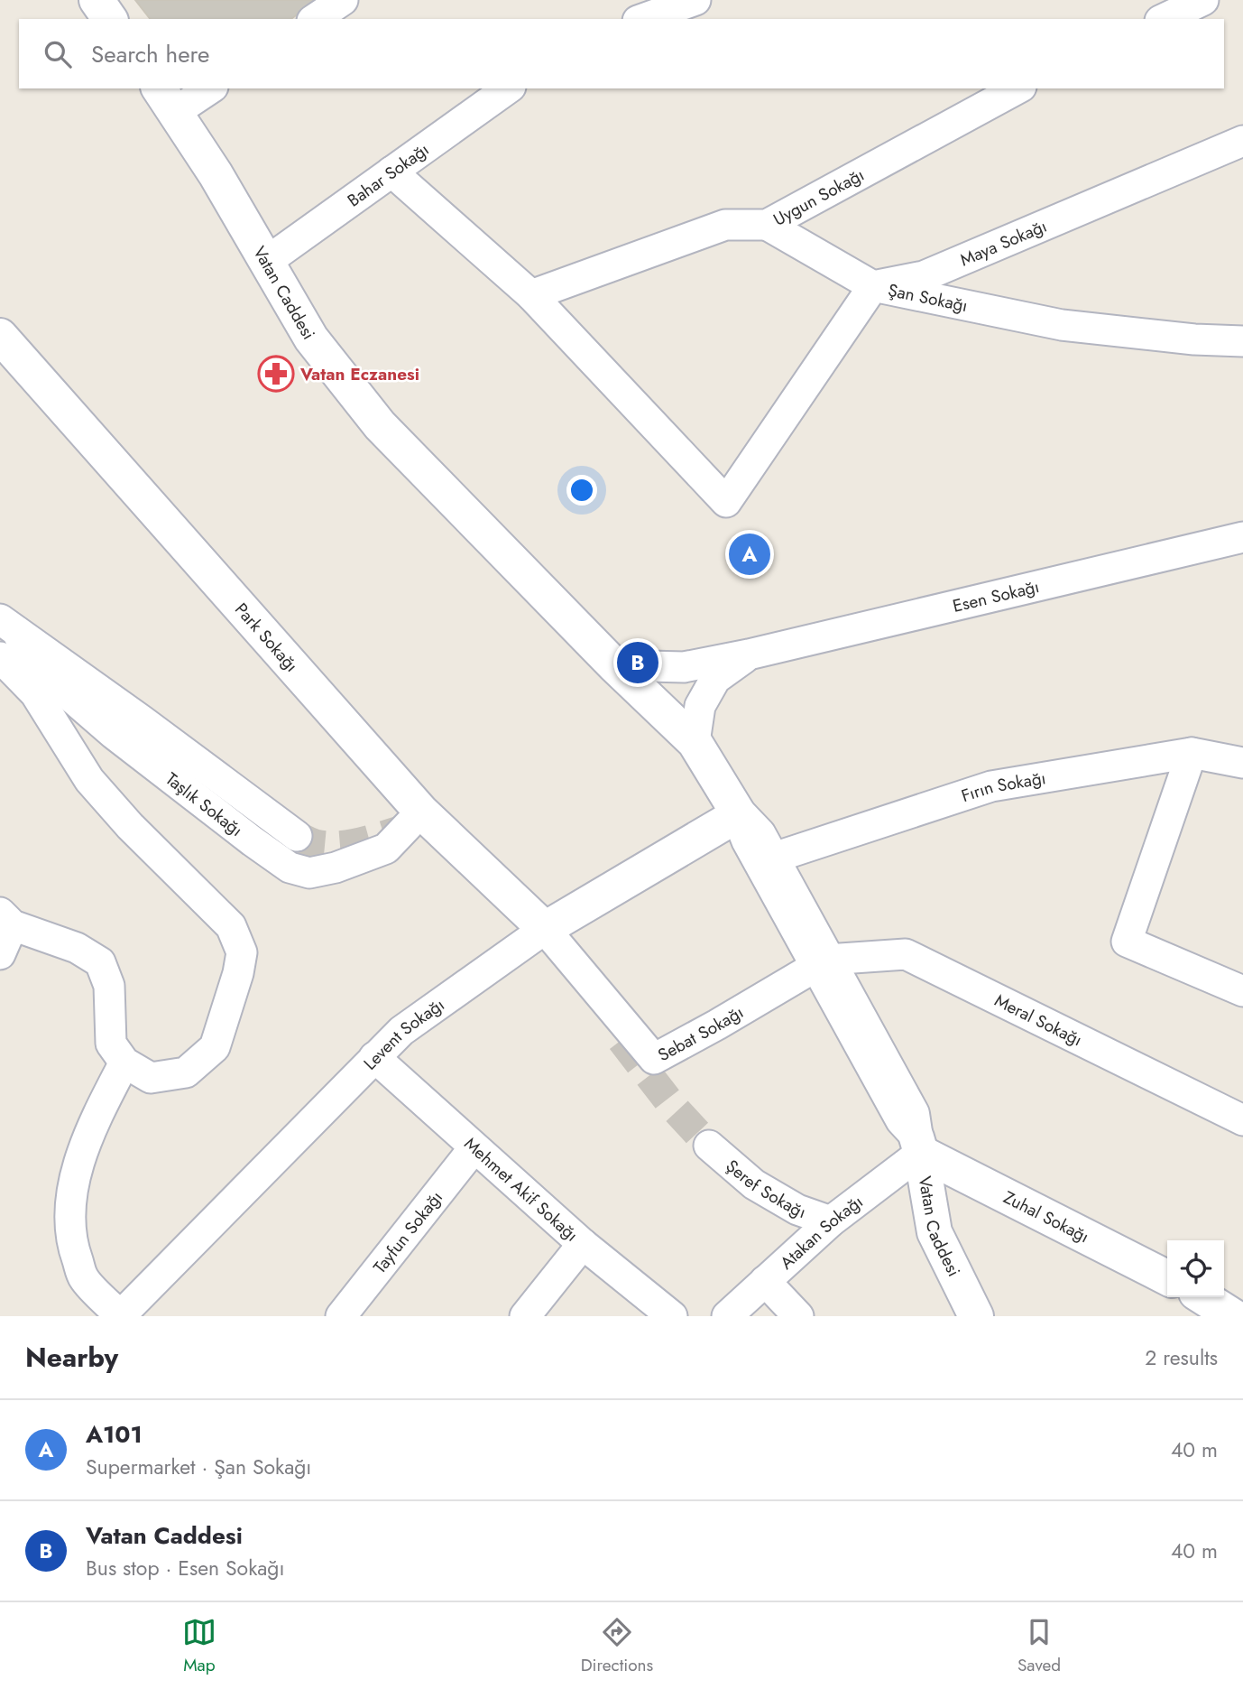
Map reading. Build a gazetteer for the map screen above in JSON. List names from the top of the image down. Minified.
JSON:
{"streets":{"street":["Bahar Sokağı","Uygun Sokağı","Maya Sokağı","Vatan Caddesi","Şan Sokağı","Esen Sokağı","Park Sokağı","Fırın Sokağı","Taşlık Sokağı","Meral Sokağı","Sebat Sokağı","Levent Sokağı","Şeref Sokağı","Mehmet Akif Sokağı","Zuhal Sokağı","Tayfun Sokağı","Atakan Sokağı"]},"crossings":[["Bahar Sokağı","Vatan Caddesi"],["Uygun Sokağı","Şan Sokağı"],["Maya Sokağı","Şan Sokağı"],["Vatan Caddesi","Esen Sokağı"],["Vatan Caddesi","Fırın Sokağı"],["Vatan Caddesi","Meral Sokağı"],["Vatan Caddesi","Sebat Sokağı"],["Vatan Caddesi","Levent Sokağı"],["Vatan Caddesi","Zuhal Sokağı"],["Vatan Caddesi","Atakan Sokağı"],["Park Sokağı","Taşlık Sokağı"],["Park Sokağı","Sebat Sokağı"],["Park Sokağı","Levent Sokağı"],["Meral Sokağı","Sebat Sokağı"],["Sebat Sokağı","Levent Sokağı"],["Levent Sokağı","Mehmet Akif Sokağı"],["Şeref Sokağı","Atakan Sokağı"],["Mehmet Akif Sokağı","Tayfun Sokağı"],["Zuhal Sokağı","Atakan Sokağı"]],"places":{"pharmacy":["Vatan Eczanesi"]},"page":{"search":"Search here","pins":["A","B"],"heading":["Nearby","2 results"],"list":[{"mark":"A","name":"A101","note":"Supermarket · Şan Sokağı","value":"40 m"},{"mark":"B","name":"Vatan Caddesi","note":"Bus stop · Esen Sokağı","value":"40 m"}],"nav":["Map","Directions","Saved"]}}
